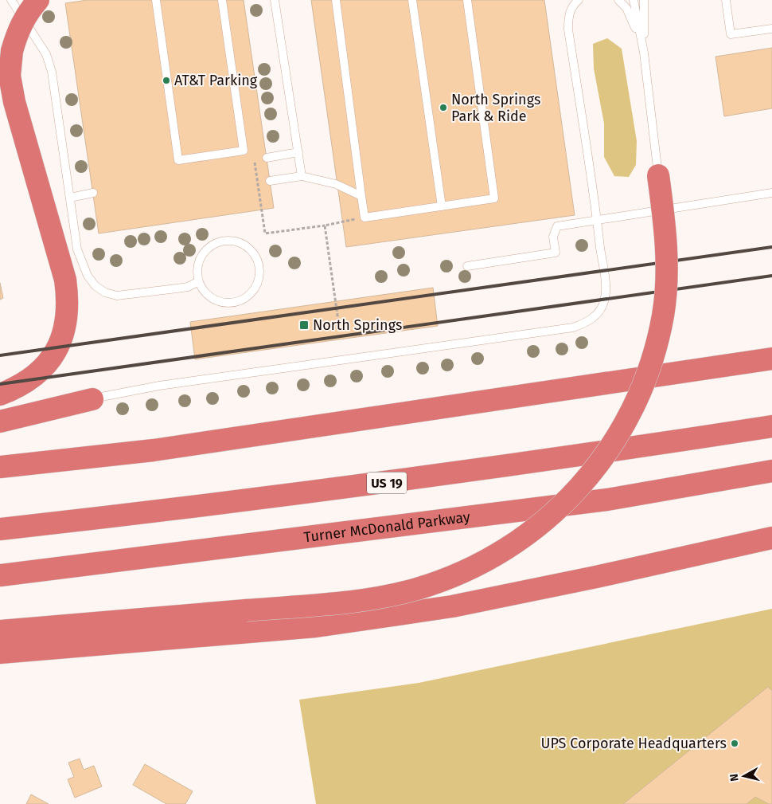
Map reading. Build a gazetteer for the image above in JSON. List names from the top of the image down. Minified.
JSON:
{"streets":{"highway":["US 19","Turner McDonald Parkway"]},"places":{"other":["AT&T Parking","North Springs Park & Ride","UPS Corporate Headquarters"],"transit":["North Springs"]},"north":"left"}
